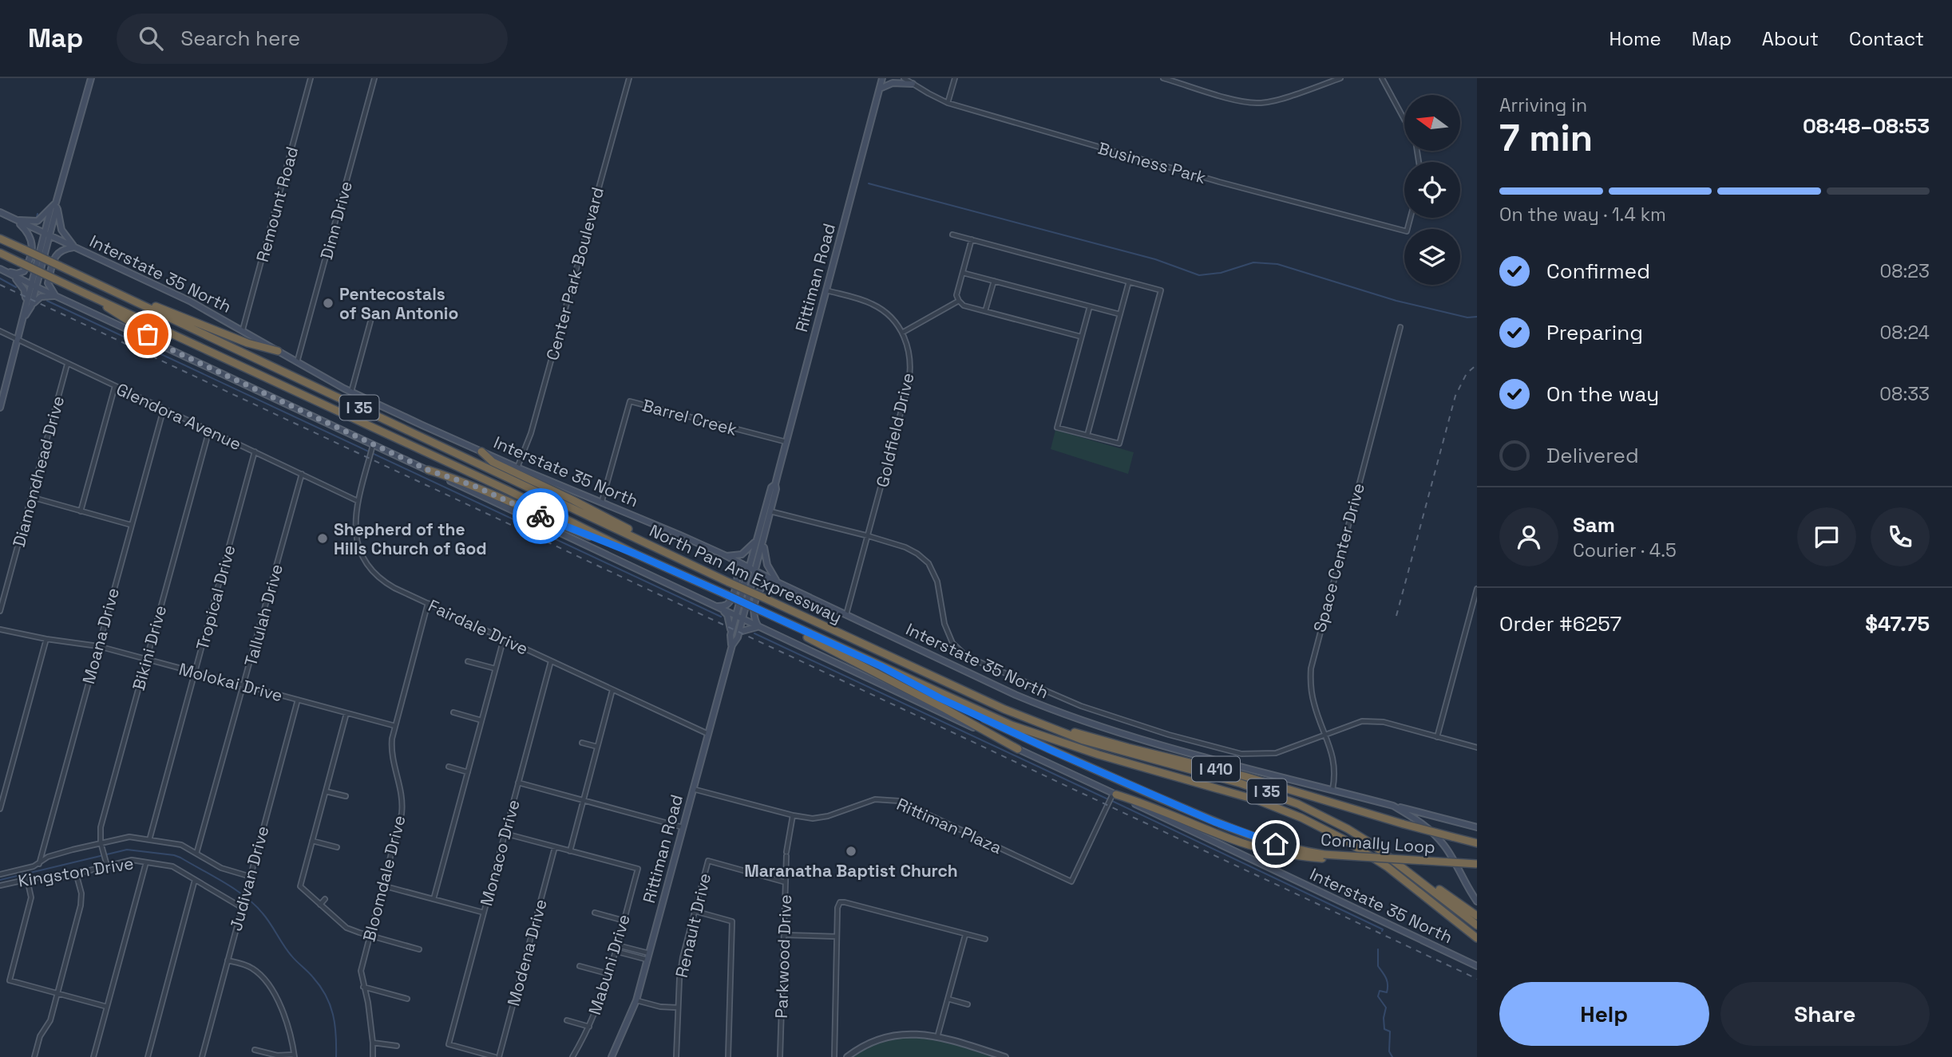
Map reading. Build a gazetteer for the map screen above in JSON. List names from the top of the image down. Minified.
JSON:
{"streets":{"highway":["I 35","North Pan Am Expressway","I 410","Connally Loop"],"main road":["Interstate 35 North","Rittiman Road"],"street":["Business Park","Remount Road","Dinn Drive","Center Park Boulevard","Glendora Avenue","Barrel Creek","Goldfield Drive","Diamondhead Drive","Space Center Drive","Tropical Drive","Tallulah Drive","Fairdale Drive","Moana Drive","Bikini Drive","Molokai Drive","Rittiman Plaza","Monaco Drive","Kingston Drive","Judivan Drive","Bloomdale Drive","Renault Drive","Modena Drive","Parkwood Drive","Mabuni Drive"]},"crossings":[["Remount Road","Interstate 35 North"],["Dinn Drive","Interstate 35 North"],["Interstate 35 North","Center Park Boulevard"],["Interstate 35 North","Rittiman Road"],["Interstate 35 North","Barrel Creek"],["Interstate 35 North","Goldfield Drive"],["Interstate 35 North","Space Center Drive"],["Interstate 35 North","Fairdale Drive"],["Interstate 35 North","Rittiman Plaza"],["Rittiman Road","Barrel Creek"],["Rittiman Road","Goldfield Drive"],["Rittiman Road","Fairdale Drive"],["Rittiman Road","Rittiman Plaza"],["Glendora Avenue","Diamondhead Drive"],["Glendora Avenue","Tropical Drive"],["Glendora Avenue","Tallulah Drive"],["Glendora Avenue","Fairdale Drive"],["Glendora Avenue","Moana Drive"],["Glendora Avenue","Bikini Drive"],["North Pan Am Expressway","Connally Loop"],["Tropical Drive","Molokai Drive"],["Tropical Drive","Kingston Drive"],["Tallulah Drive","Molokai Drive"],["Tallulah Drive","Kingston Drive"],["Fairdale Drive","Monaco Drive"],["Fairdale Drive","Bloomdale Drive"],["Moana Drive","Molokai Drive"],["Moana Drive","Kingston Drive"],["Bikini Drive","Molokai Drive"],["Bikini Drive","Kingston Drive"],["Molokai Drive","Judivan Drive"],["Molokai Drive","Bloomdale Drive"],["Rittiman Plaza","Parkwood Drive"],["Kingston Drive","Judivan Drive"],["Renault Drive","Parkwood Drive"]],"places":["Pentecostals of San Antonio","Shepherd of the Hills Church of God","Maranatha Baptist Church"],"north":"left","page":{"header":"Map","search":"Search here","nav":["Home","Map","About","Contact"],"heading":["7 min","Arriving in","08:48–08:53"],"panel":["Sam","Courier · 4.5","Order #6257","$47.75"],"bar":"On the way · 1.4 km","list":[["Confirmed","08:23"],["Preparing","08:24"],["On the way","08:33"],"Delivered"],"buttons":["Help","Share"]}}
